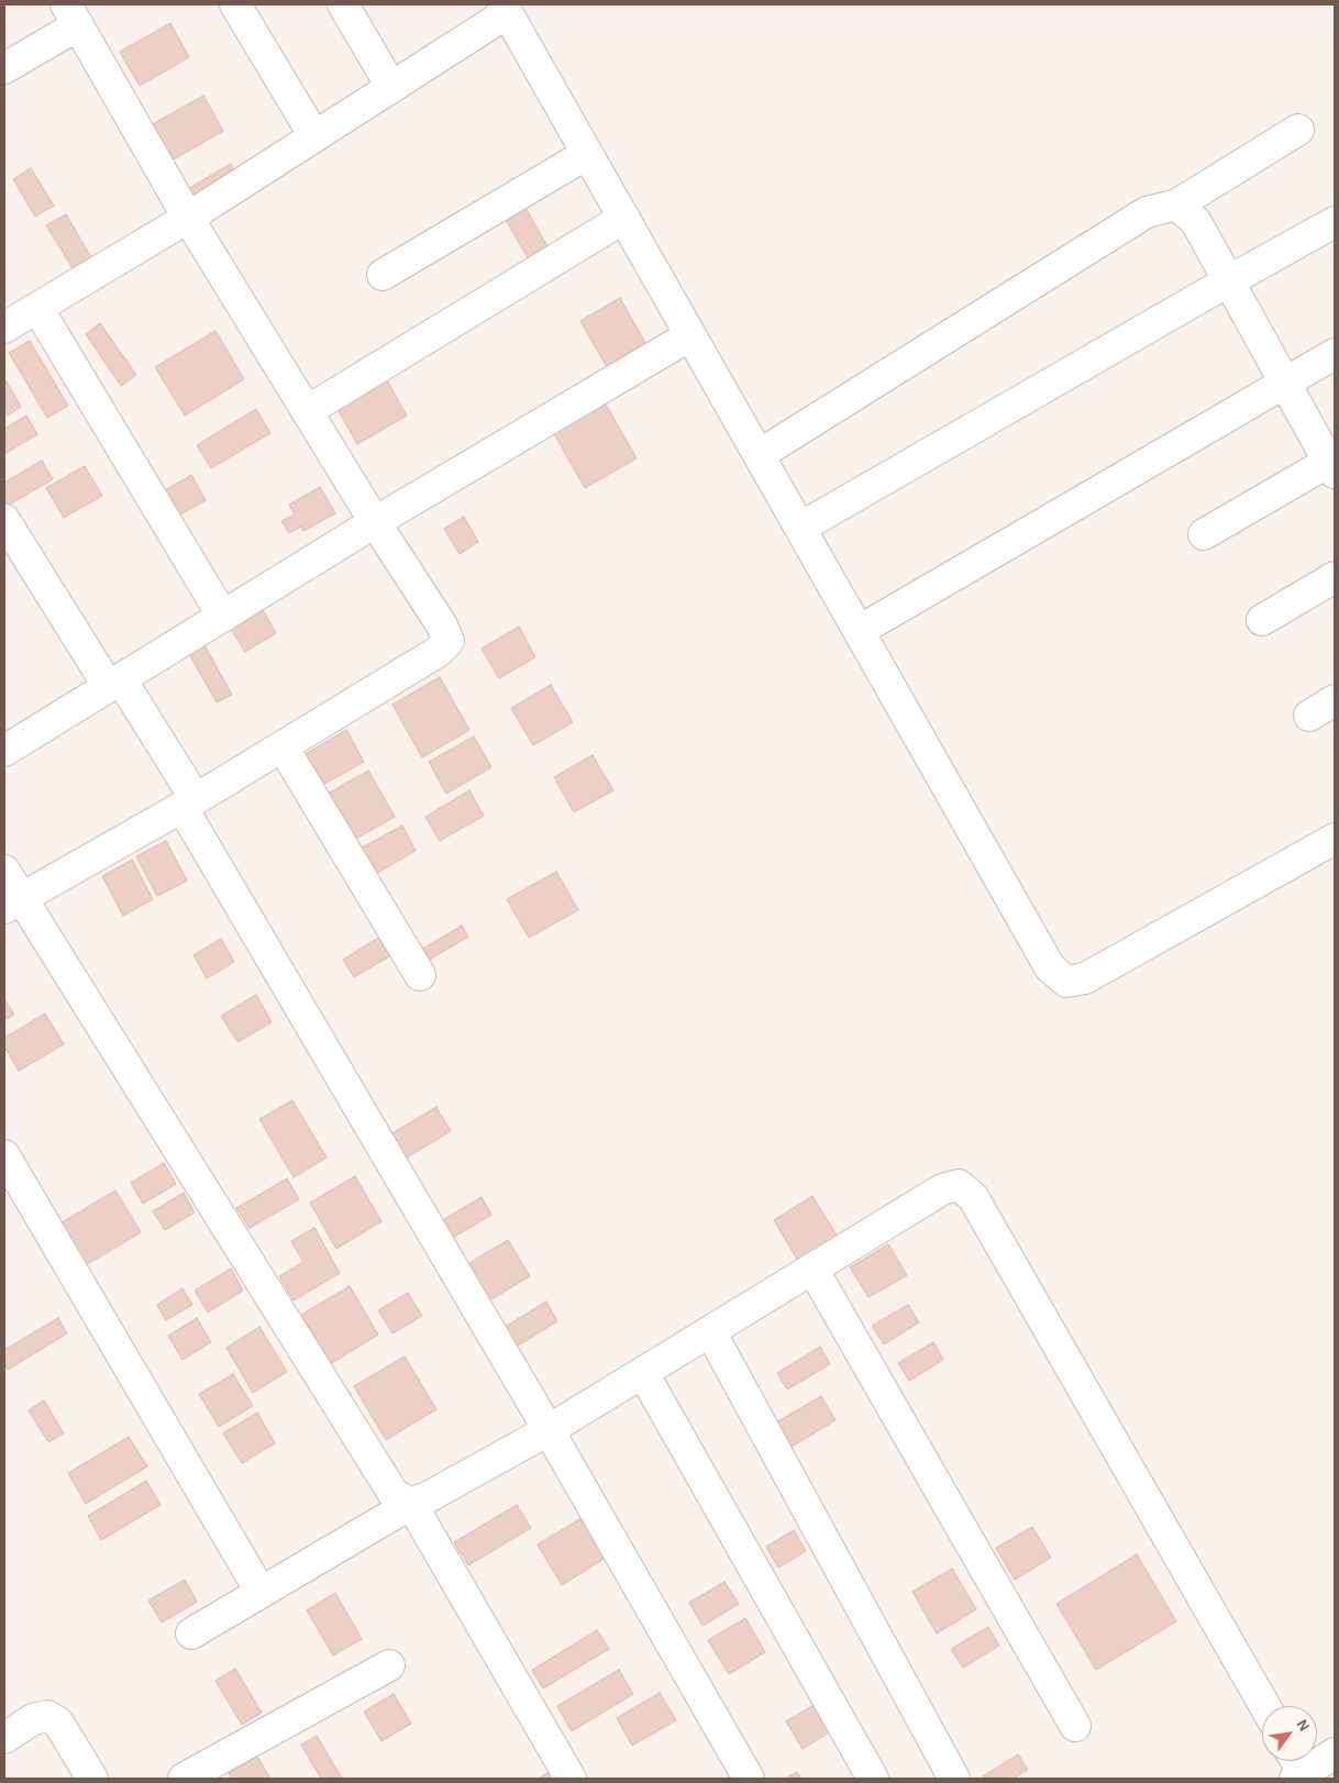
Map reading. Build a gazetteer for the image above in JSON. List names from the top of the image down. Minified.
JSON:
{"north":"top right"}
